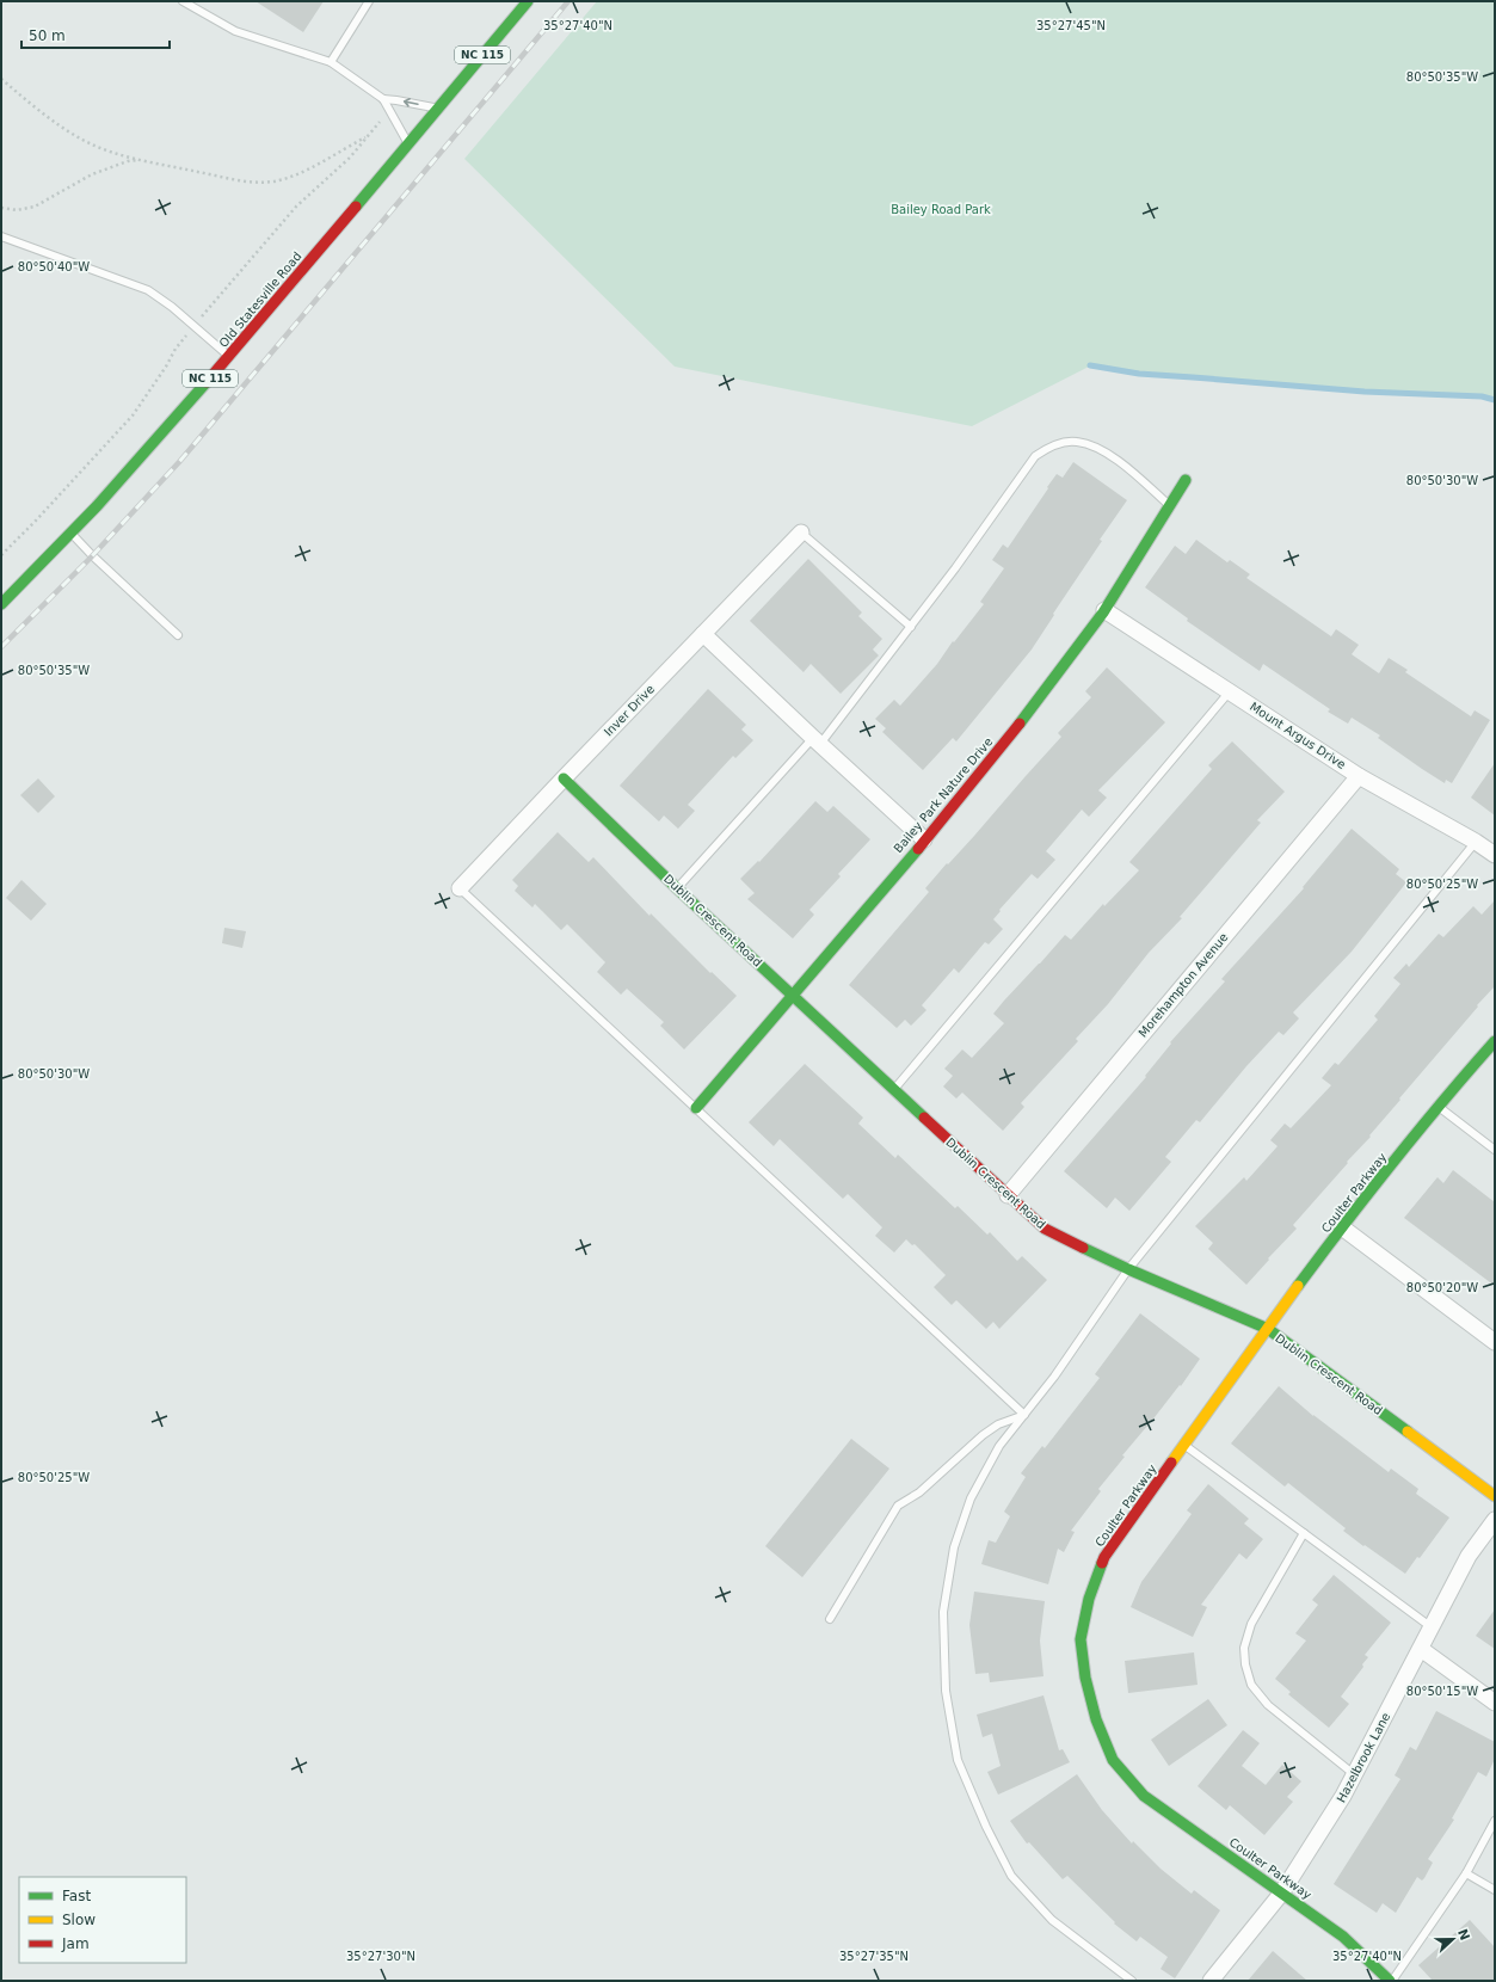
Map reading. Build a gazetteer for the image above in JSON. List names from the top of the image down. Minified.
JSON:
{"streets":{"street":["NC 115","Old Statesville Road","Inver Drive","Mount Argus Drive","Bailey Park Nature Drive","Dublin Crescent Road","Morehampton Avenue","Coulter Parkway","Hazelbrook Lane"]},"crossings":[["Inver Drive","Dublin Crescent Road"],["Mount Argus Drive","Bailey Park Nature Drive"],["Mount Argus Drive","Morehampton Avenue"],["Bailey Park Nature Drive","Dublin Crescent Road"],["Dublin Crescent Road","Morehampton Avenue"],["Dublin Crescent Road","Coulter Parkway"],["Coulter Parkway","Hazelbrook Lane"]],"parks":["Bailey Road Park"],"legend":["Fast","Slow","Jam"],"scale_bar":"50 m","north":"right","coordinates":["35°27'40\"N","35°27'45\"N","80°50'35\"W","80°50'40\"W","80°50'30\"W","80°50'25\"W","80°50'20\"W","80°50'15\"W","35°27'30\"N","35°27'35\"N"]}
